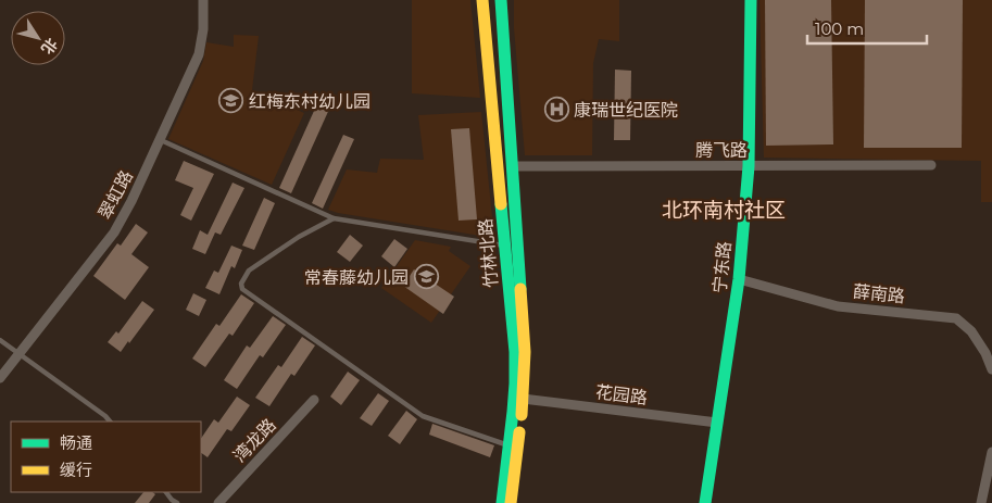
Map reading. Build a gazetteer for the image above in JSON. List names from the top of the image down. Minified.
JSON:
{"streets":{"main road":["竹林北路","宁东路"],"street":["腾飞路","翠虹路","薛南路","花园路","湾龙路"]},"crossings":[["腾飞路","竹林北路"],["腾飞路","宁东路"],["竹林北路","花园路"],["宁东路","薛南路"],["宁东路","花园路"]],"districts":["北环南村社区"],"places":{"school or university":["红梅东村幼儿园","常春藤幼儿园"],"hospital":["康瑞世纪医院"]},"legend":["畅通","缓行"],"scale_bar":"100 m","north":"bottom right"}
